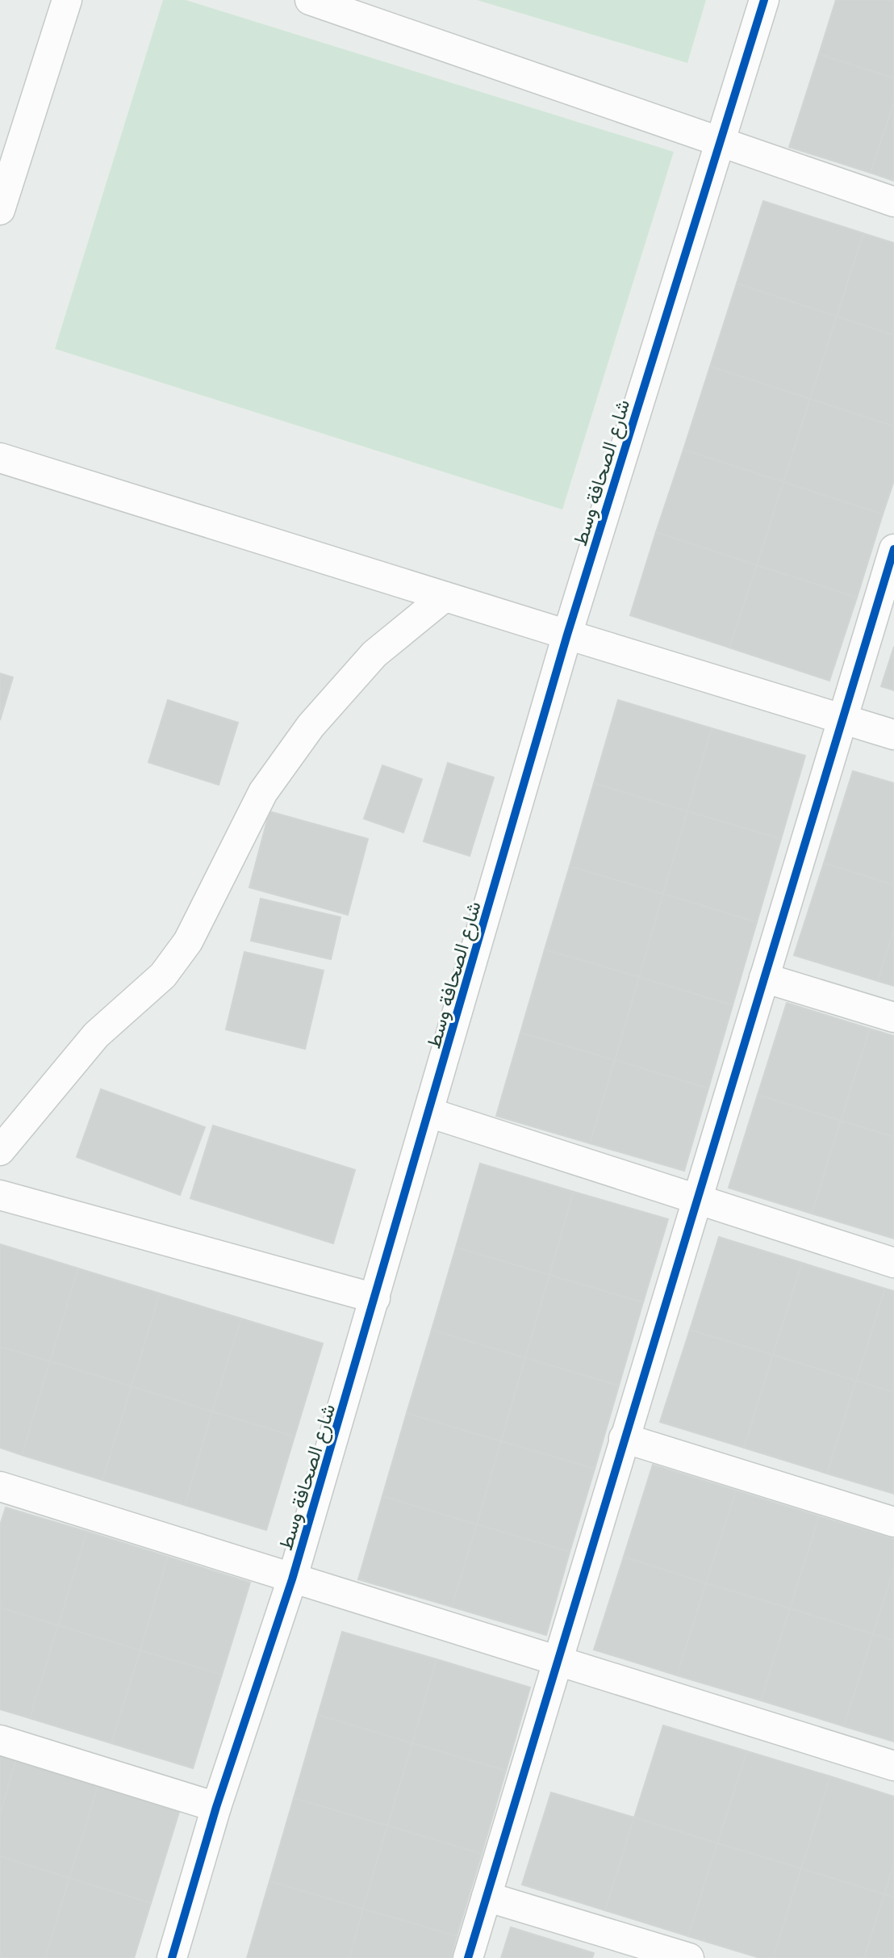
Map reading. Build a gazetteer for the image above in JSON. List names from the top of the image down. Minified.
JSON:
{"streets":{"street":["شارع الصحافة وسط"]}}
